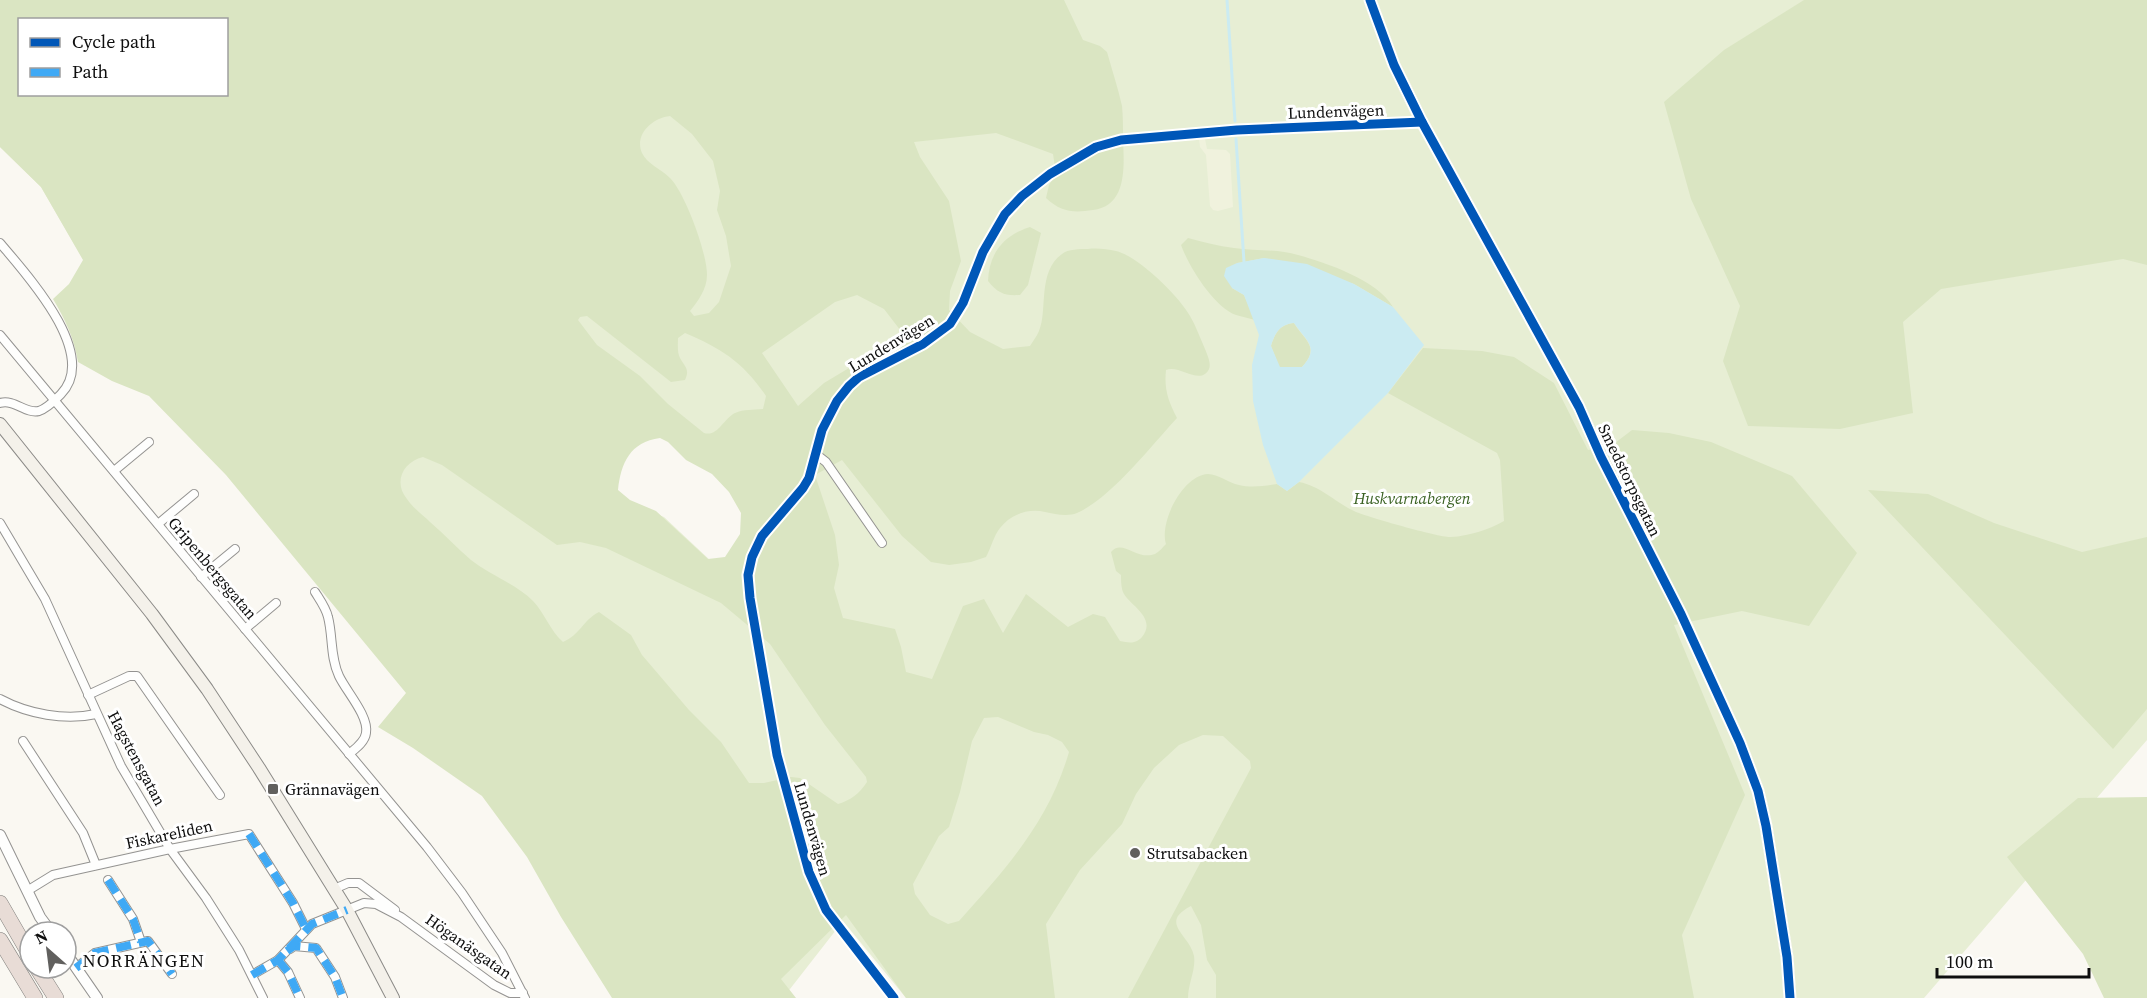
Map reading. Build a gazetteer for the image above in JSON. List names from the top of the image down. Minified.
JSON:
{"streets":{"street":["Lundenvägen","Smedstorpsgatan","Gripenbergsgatan","Hagstensgatan","Fiskareliden","Höganäsgatan"]},"crossings":[["Lundenvägen","Smedstorpsgatan"],["Gripenbergsgatan","Höganäsgatan"],["Hagstensgatan","Fiskareliden"],["Fiskareliden","Höganäsgatan"]],"districts":["NORRÄNGEN"],"parks":["Huskvarnabergen"],"places":{"transit":["Grännavägen"],"other":["Strutsabacken"]},"legend":["Cycle path","Path"],"scale_bar":"100 m","north":"top left"}
